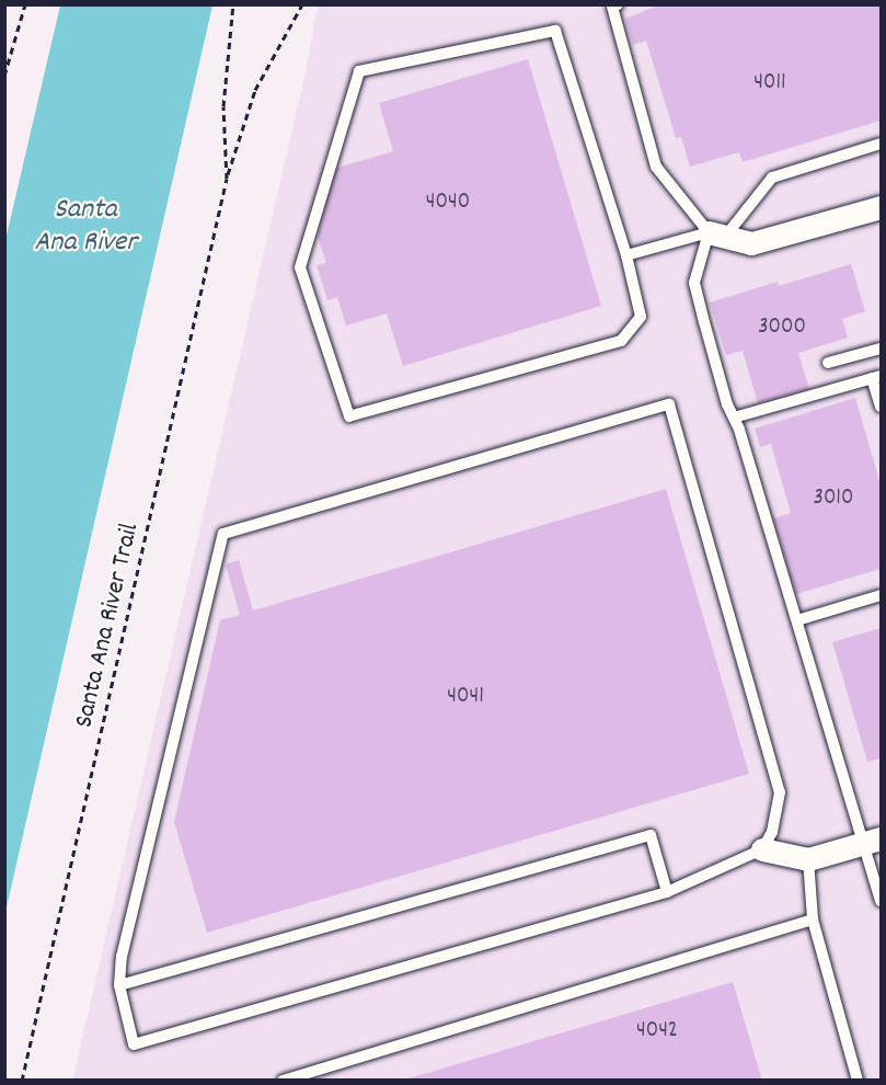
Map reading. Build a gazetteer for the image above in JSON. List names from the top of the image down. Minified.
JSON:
{"streets":{"path":["Santa Ana River Trail"]},"water":["Santa Ana River"],"house_numbers":["4011","4040","3000","3010","4041","4042"]}
